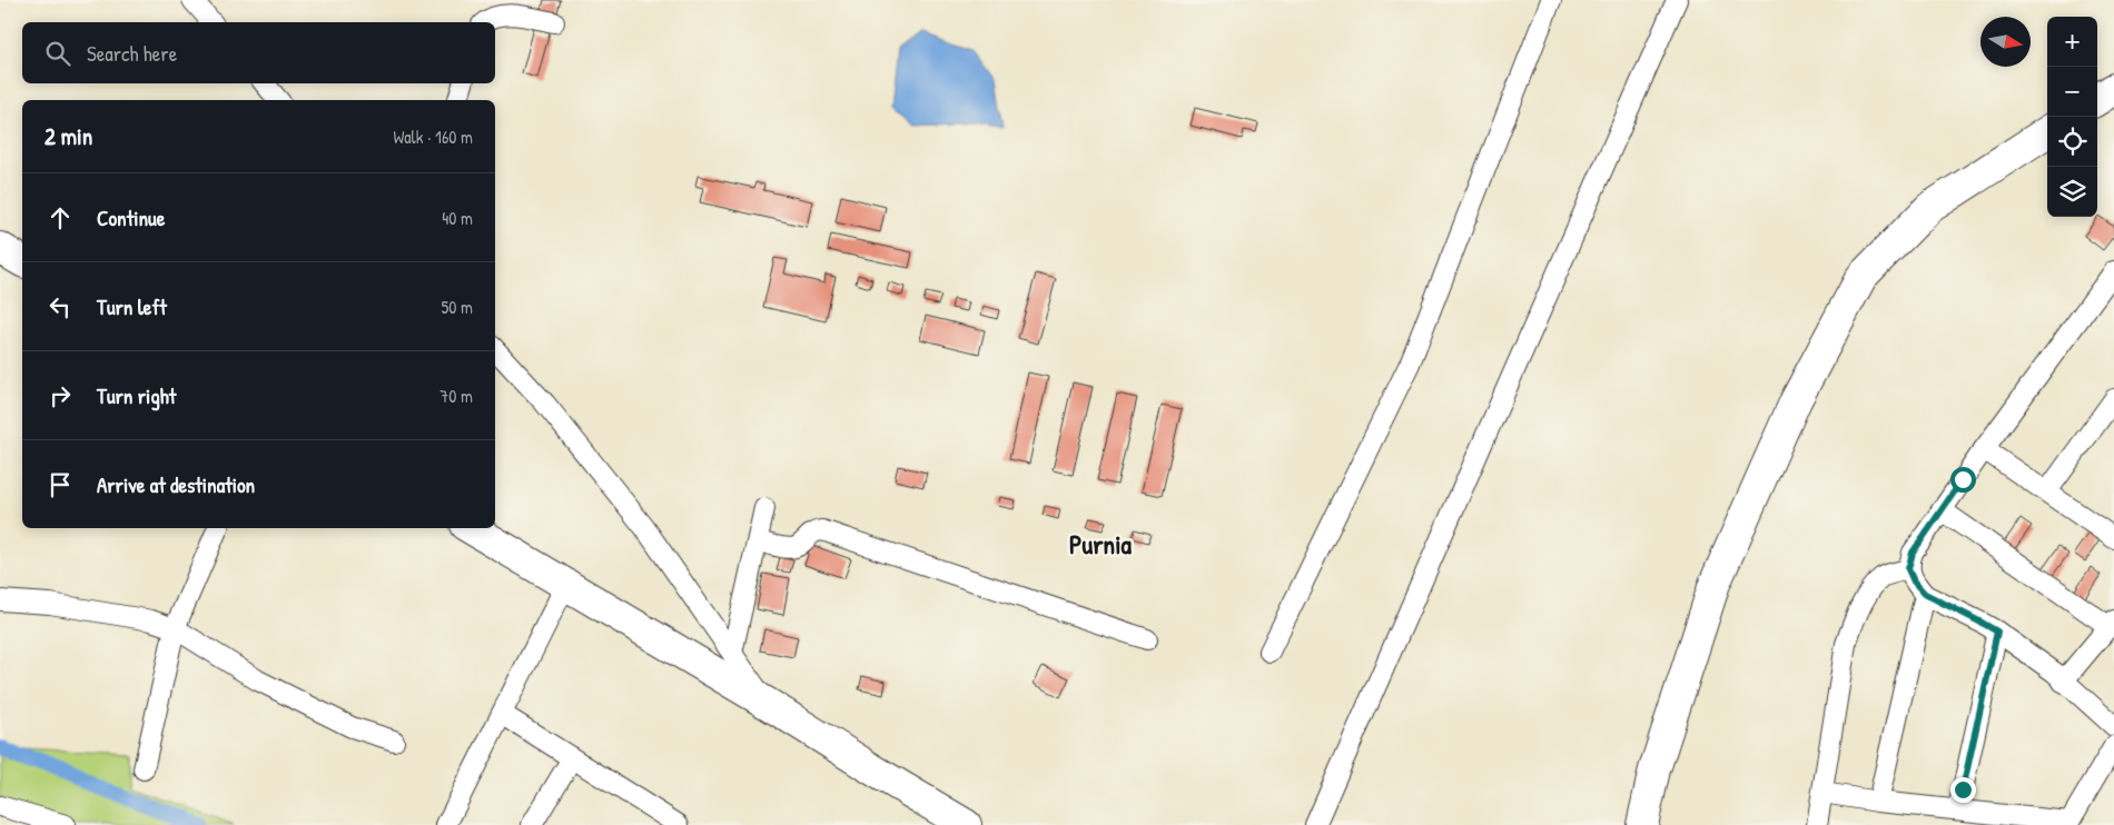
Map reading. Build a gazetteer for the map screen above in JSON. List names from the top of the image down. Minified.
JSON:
{"districts":["Purnia"],"north":"right","page":{"map_buttons":["+","−"],"search":"Search here","heading":["2 min","Walk · 160 m"],"list":[["Continue","40 m"],["Turn left","50 m"],["Turn right","70 m"],"Arrive at destination"]}}
